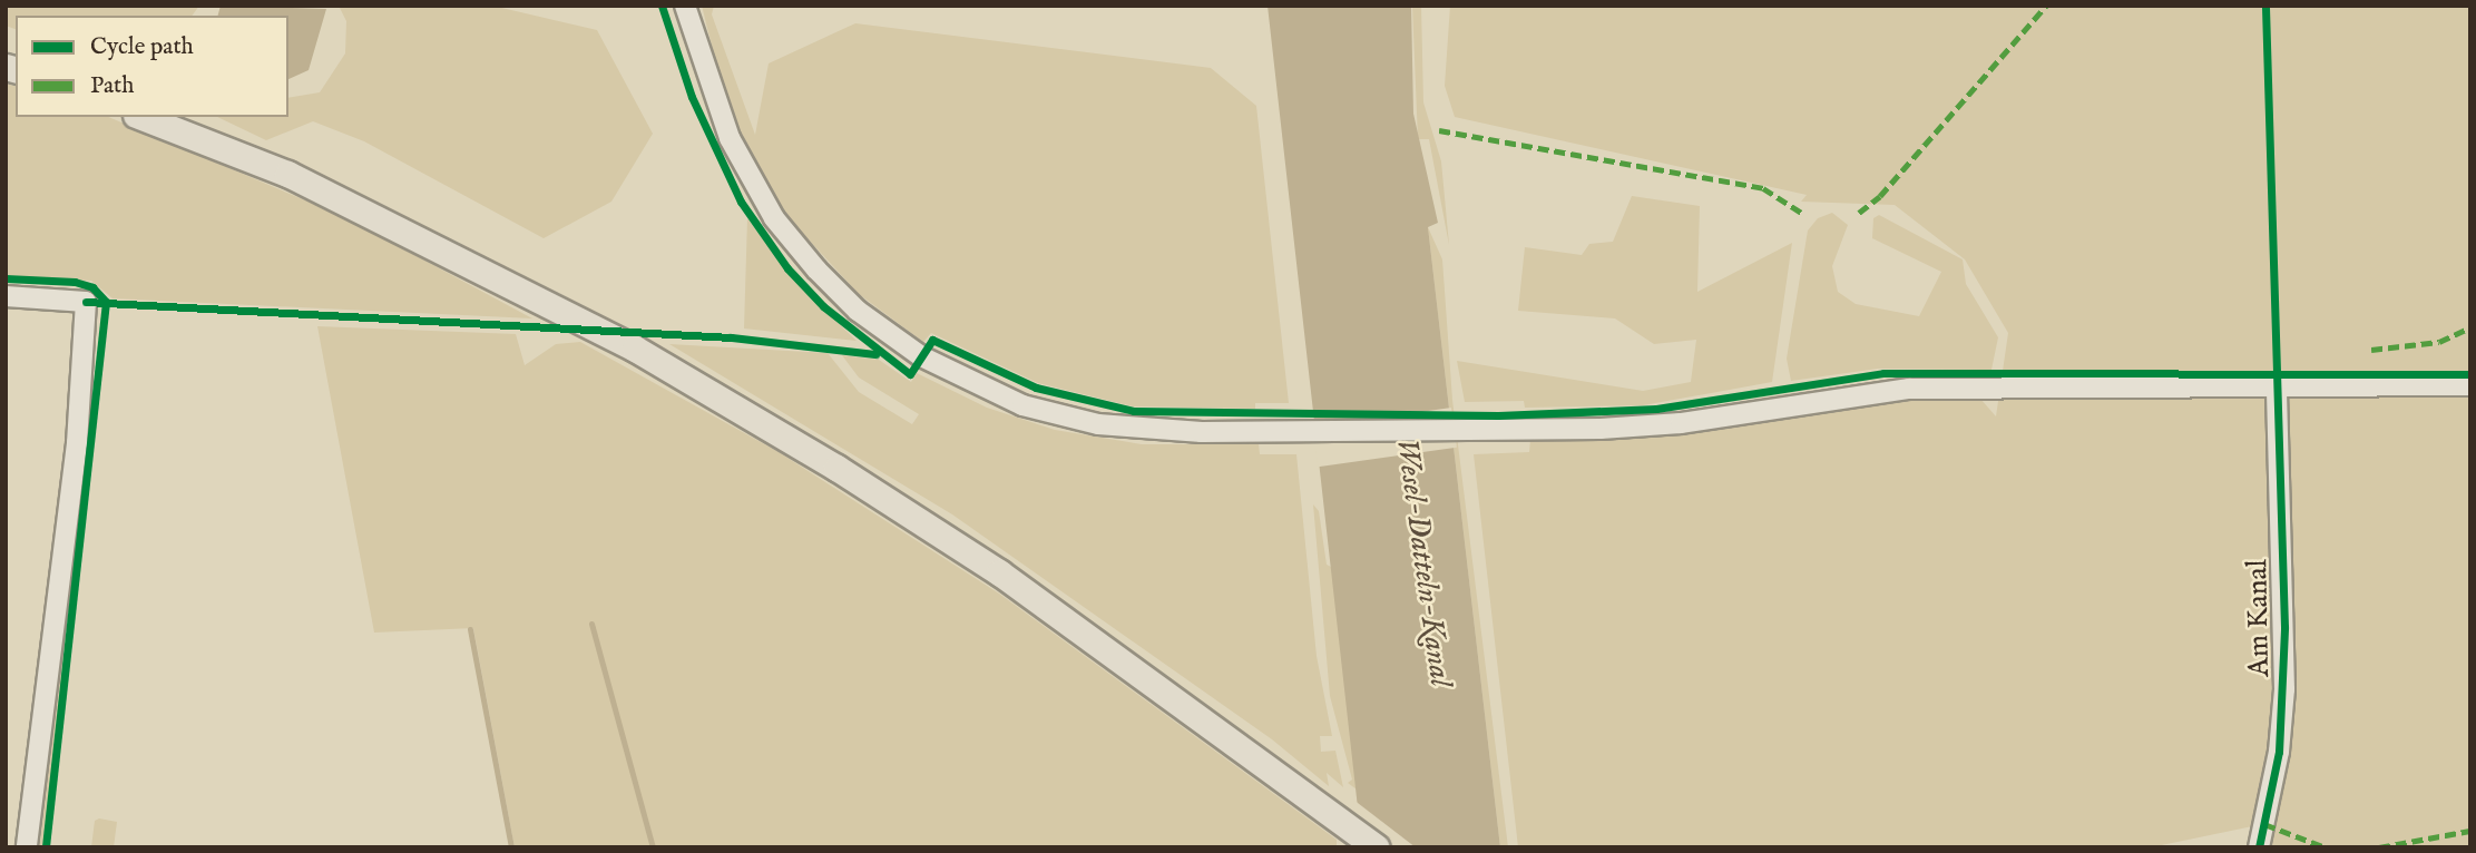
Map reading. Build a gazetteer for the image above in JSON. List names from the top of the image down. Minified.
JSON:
{"streets":{"street":["Am Kanal"]},"water":["Wesel-Datteln-Kanal"],"legend":["Cycle path","Path"]}
